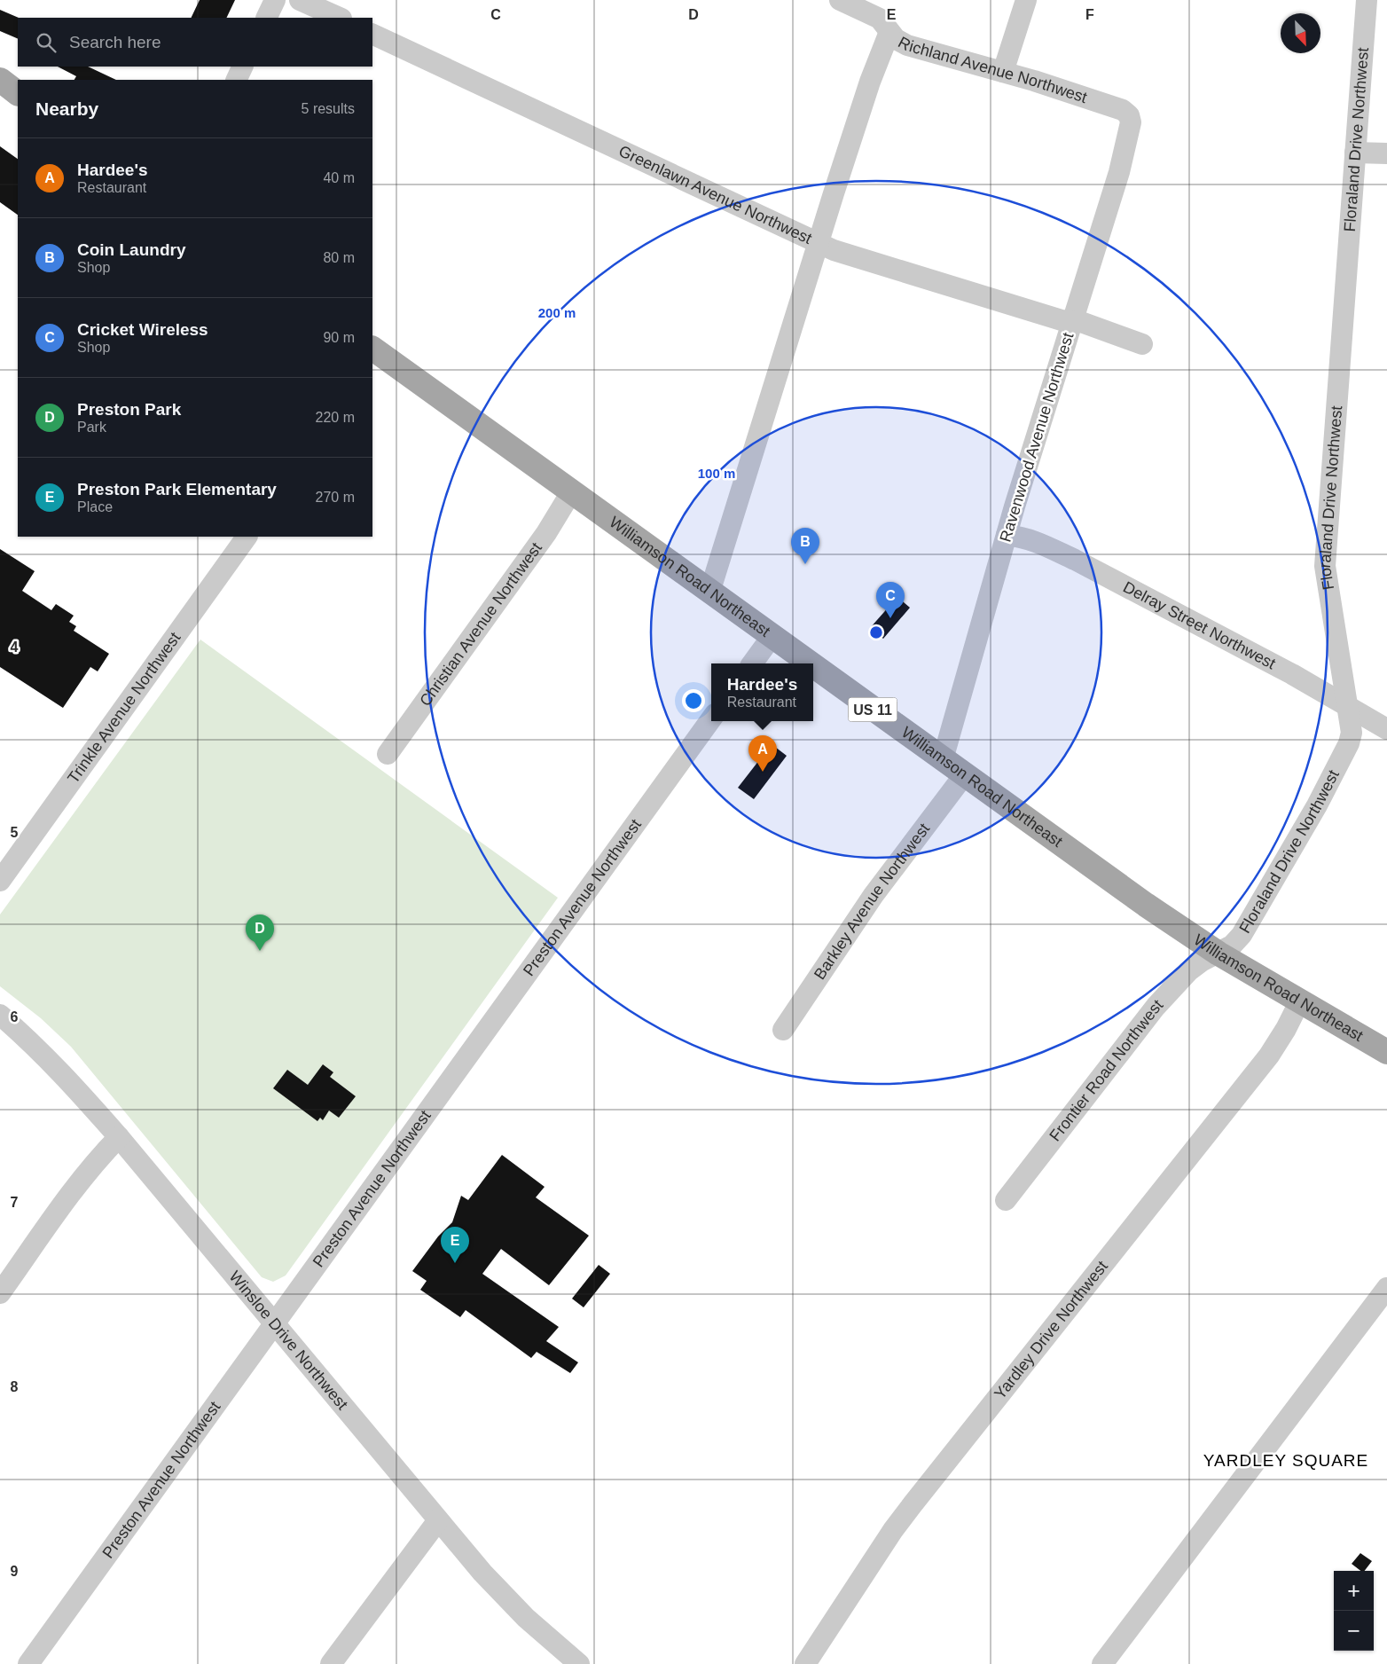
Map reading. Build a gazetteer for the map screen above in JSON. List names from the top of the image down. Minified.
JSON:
{"streets":{"main road":["Williamson Road Northeast","US 11"],"street":["Richland Avenue Northwest","Floraland Drive Northwest","Greenlawn Avenue Northwest","Ravenwood Avenue Northwest","Christian Avenue Northwest","Delray Street Northwest","Trinkle Avenue Northwest","Preston Avenue Northwest","Barkley Avenue Northwest","Frontier Road Northwest","Yardley Drive Northwest","Winsloe Drive Northwest"]},"crossings":[["Richland Avenue Northwest","Ravenwood Avenue Northwest"],["Floraland Drive Northwest","Williamson Road Northeast"],["Floraland Drive Northwest","Delray Street Northwest"],["Floraland Drive Northwest","Frontier Road Northwest"],["Greenlawn Avenue Northwest","Ravenwood Avenue Northwest"],["Ravenwood Avenue Northwest","Williamson Road Northeast"],["Ravenwood Avenue Northwest","Delray Street Northwest"],["Williamson Road Northeast","Christian Avenue Northwest"],["Williamson Road Northeast","Barkley Avenue Northwest"],["Williamson Road Northeast","Frontier Road Northwest"],["Williamson Road Northeast","Yardley Drive Northwest"],["Preston Avenue Northwest","Winsloe Drive Northwest"]],"districts":["YARDLEY SQUARE"],"north":"bottom right","page":{"search":"Search here","heading":["Nearby","5 results"],"list":[{"mark":"A","name":"Hardee's","note":"Restaurant","value":"40 m"},{"mark":"B","name":"Coin Laundry","note":"Shop","value":"80 m"},{"mark":"C","name":"Cricket Wireless","note":"Shop","value":"90 m"},{"mark":"D","name":"Preston Park","note":"Park","value":"220 m"},{"mark":"E","name":"Preston Park Elementary","note":"Place","value":"270 m"}],"pins":["B","C","A","D","E"],"popup":["Hardee's","Restaurant"],"map_buttons":["+","−"]},"grid":{"columns":["C","D","E","F"],"rows":["4","5","6","7","8","9"]},"rings":["200 m","100 m"]}
